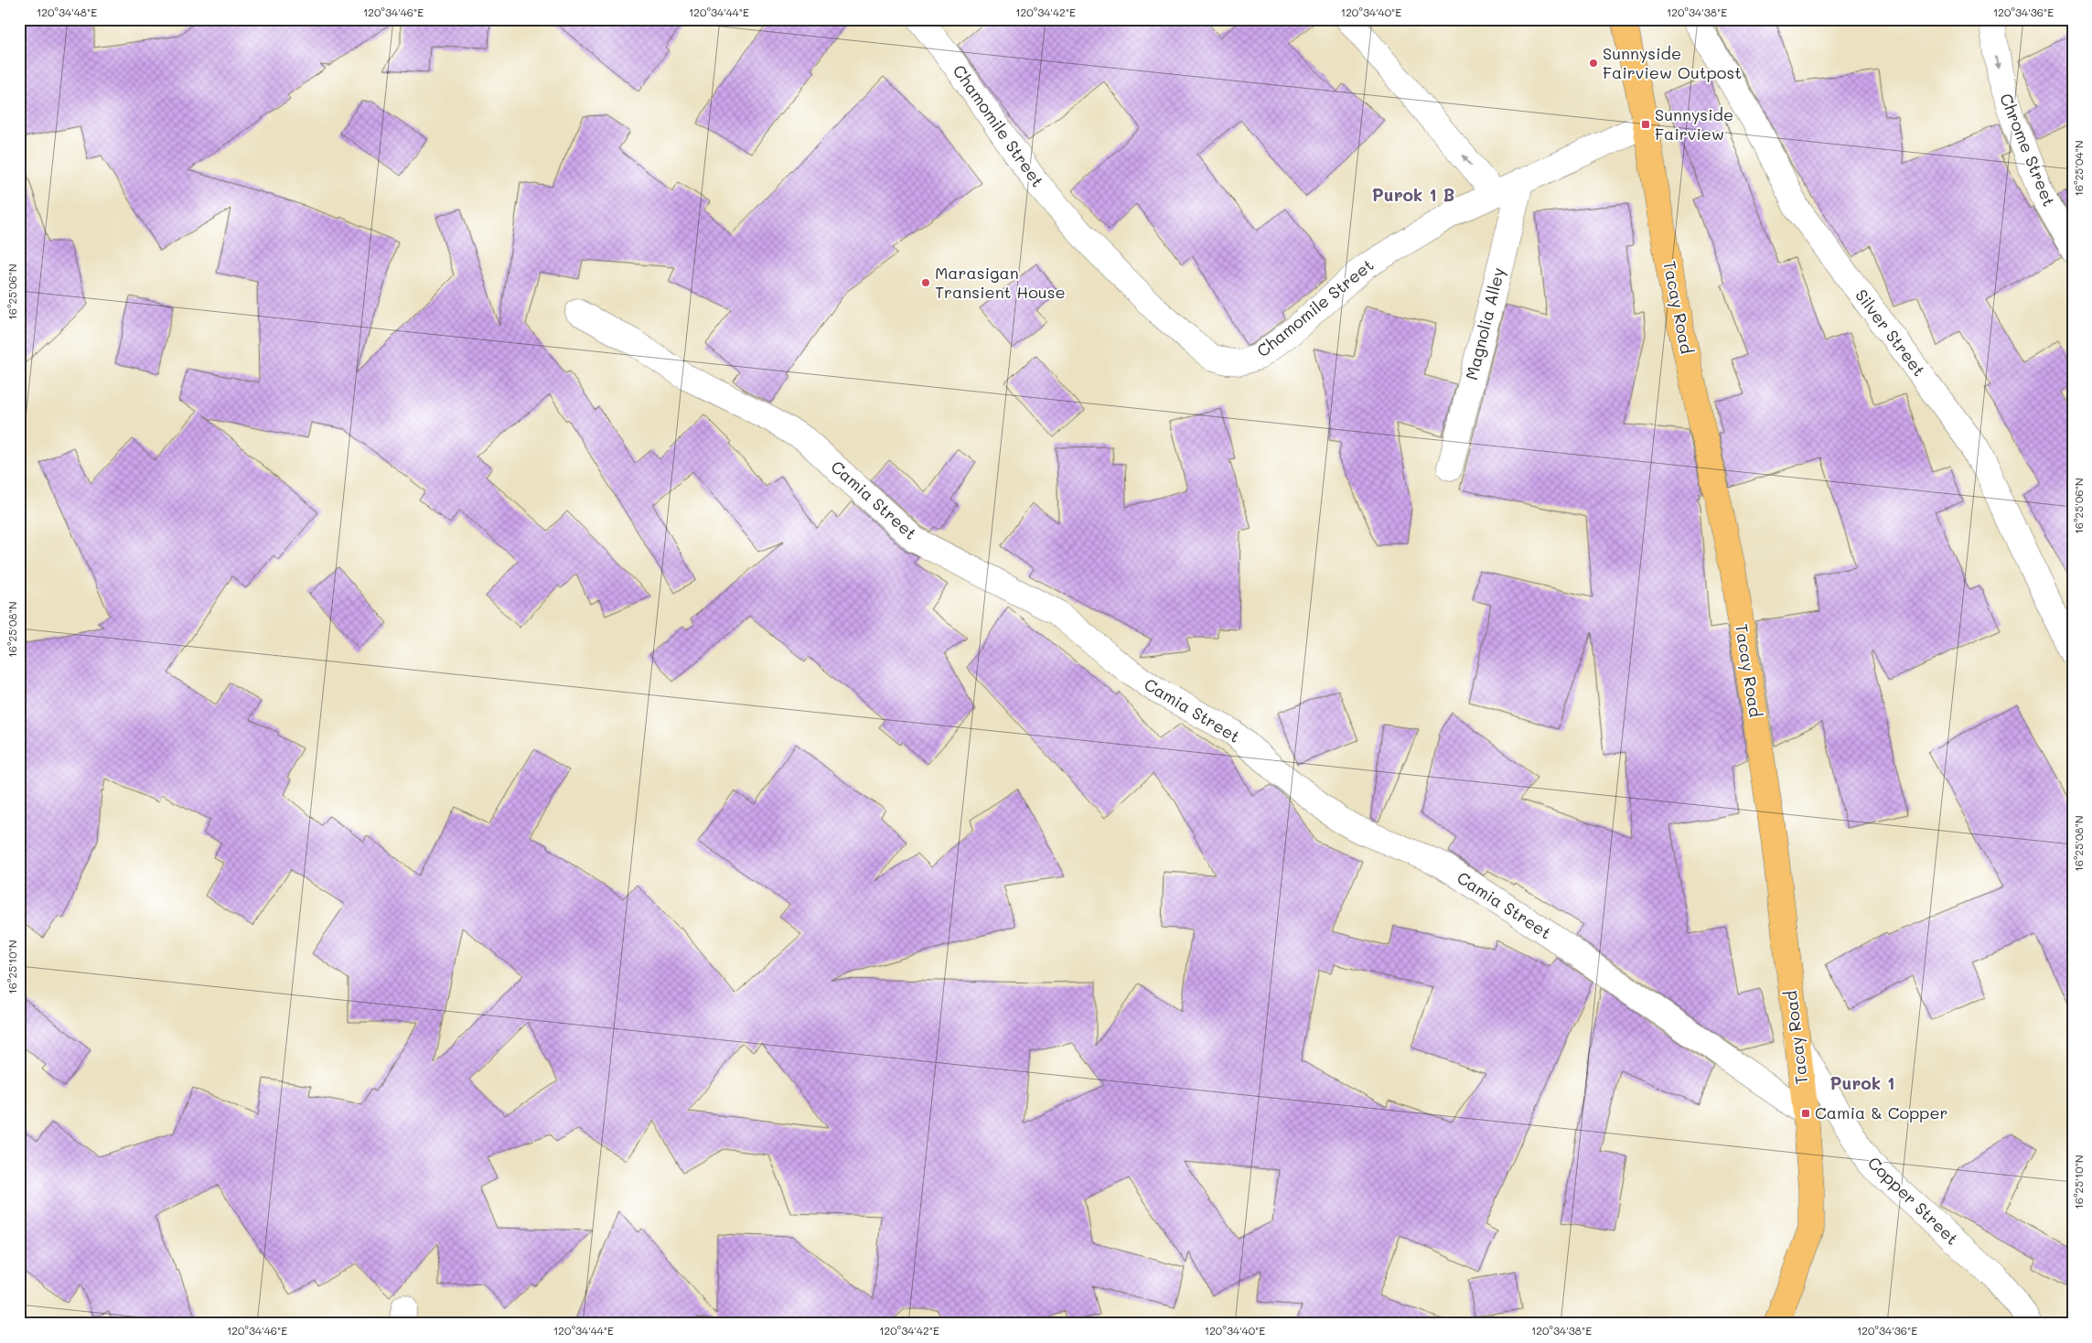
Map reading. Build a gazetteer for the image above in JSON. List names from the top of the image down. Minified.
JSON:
{"streets":{"main road":["Tacay Road"],"street":["Chamomile Street","Chrome Street","Magnolia Alley","Silver Street","Camia Street","Copper Street"]},"crossings":[["Chamomile Street","Tacay Road"],["Chamomile Street","Magnolia Alley"],["Tacay Road","Camia Street"],["Tacay Road","Copper Street"]],"one_way":["Chrome Street"],"districts":["Purok 1 B","Purok 1"],"places":{"other":["Sunnyside Fairview Outpost","Marasigan Transient House"],"transit":["Sunnyside Fairview","Camia & Copper"]},"coordinates":["120°34'48\"E","120°34'46\"E","120°34'44\"E","120°34'42\"E","120°34'40\"E","120°34'38\"E","120°34'36\"E","16°25'04\"N","16°25'06\"N","16°25'08\"N","16°25'10\"N"]}
